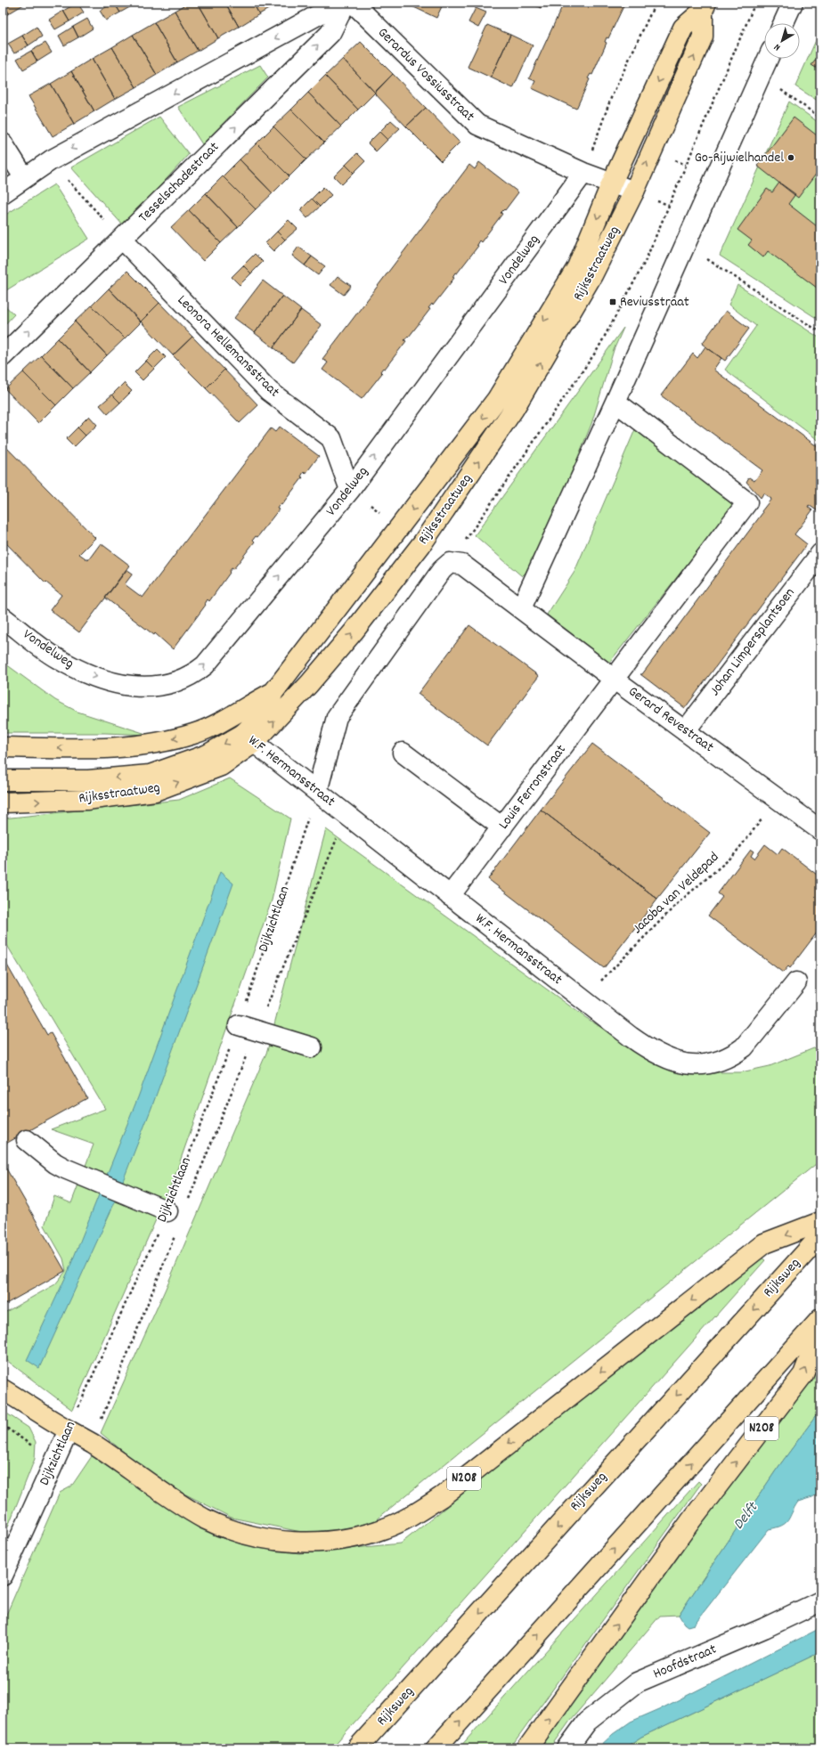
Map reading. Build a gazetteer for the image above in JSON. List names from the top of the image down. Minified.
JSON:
{"streets":{"main road":["Rijksstraatweg","Rijksweg","N208"],"street":["Gerardus Vossiusstraat","Tesselschadestraat","Vondelweg","Leonora Hellemansstraat","Johan Limpersplantsoen","Gerard Revestraat","W.F. Hermansstraat","Louis Ferronstraat","Dijkzichtlaan","Hoofdstraat"],"path":["Jacoba van Veldepad"]},"crossings":[["Gerardus Vossiusstraat","Vondelweg"],["Tesselschadestraat","Leonora Hellemansstraat"],["Vondelweg","Leonora Hellemansstraat"],["Rijksstraatweg","W.F. Hermansstraat"],["Johan Limpersplantsoen","Gerard Revestraat"],["Gerard Revestraat","Louis Ferronstraat"],["Gerard Revestraat","Jacoba van Veldepad"],["W.F. Hermansstraat","Louis Ferronstraat"],["W.F. Hermansstraat","Jacoba van Veldepad"],["W.F. Hermansstraat","Dijkzichtlaan"],["Dijkzichtlaan","N208"]],"water":["Delft"],"places":{"other":["Go-Rijwielhandel"],"transit":["Reviusstraat"]},"north":"bottom left"}
